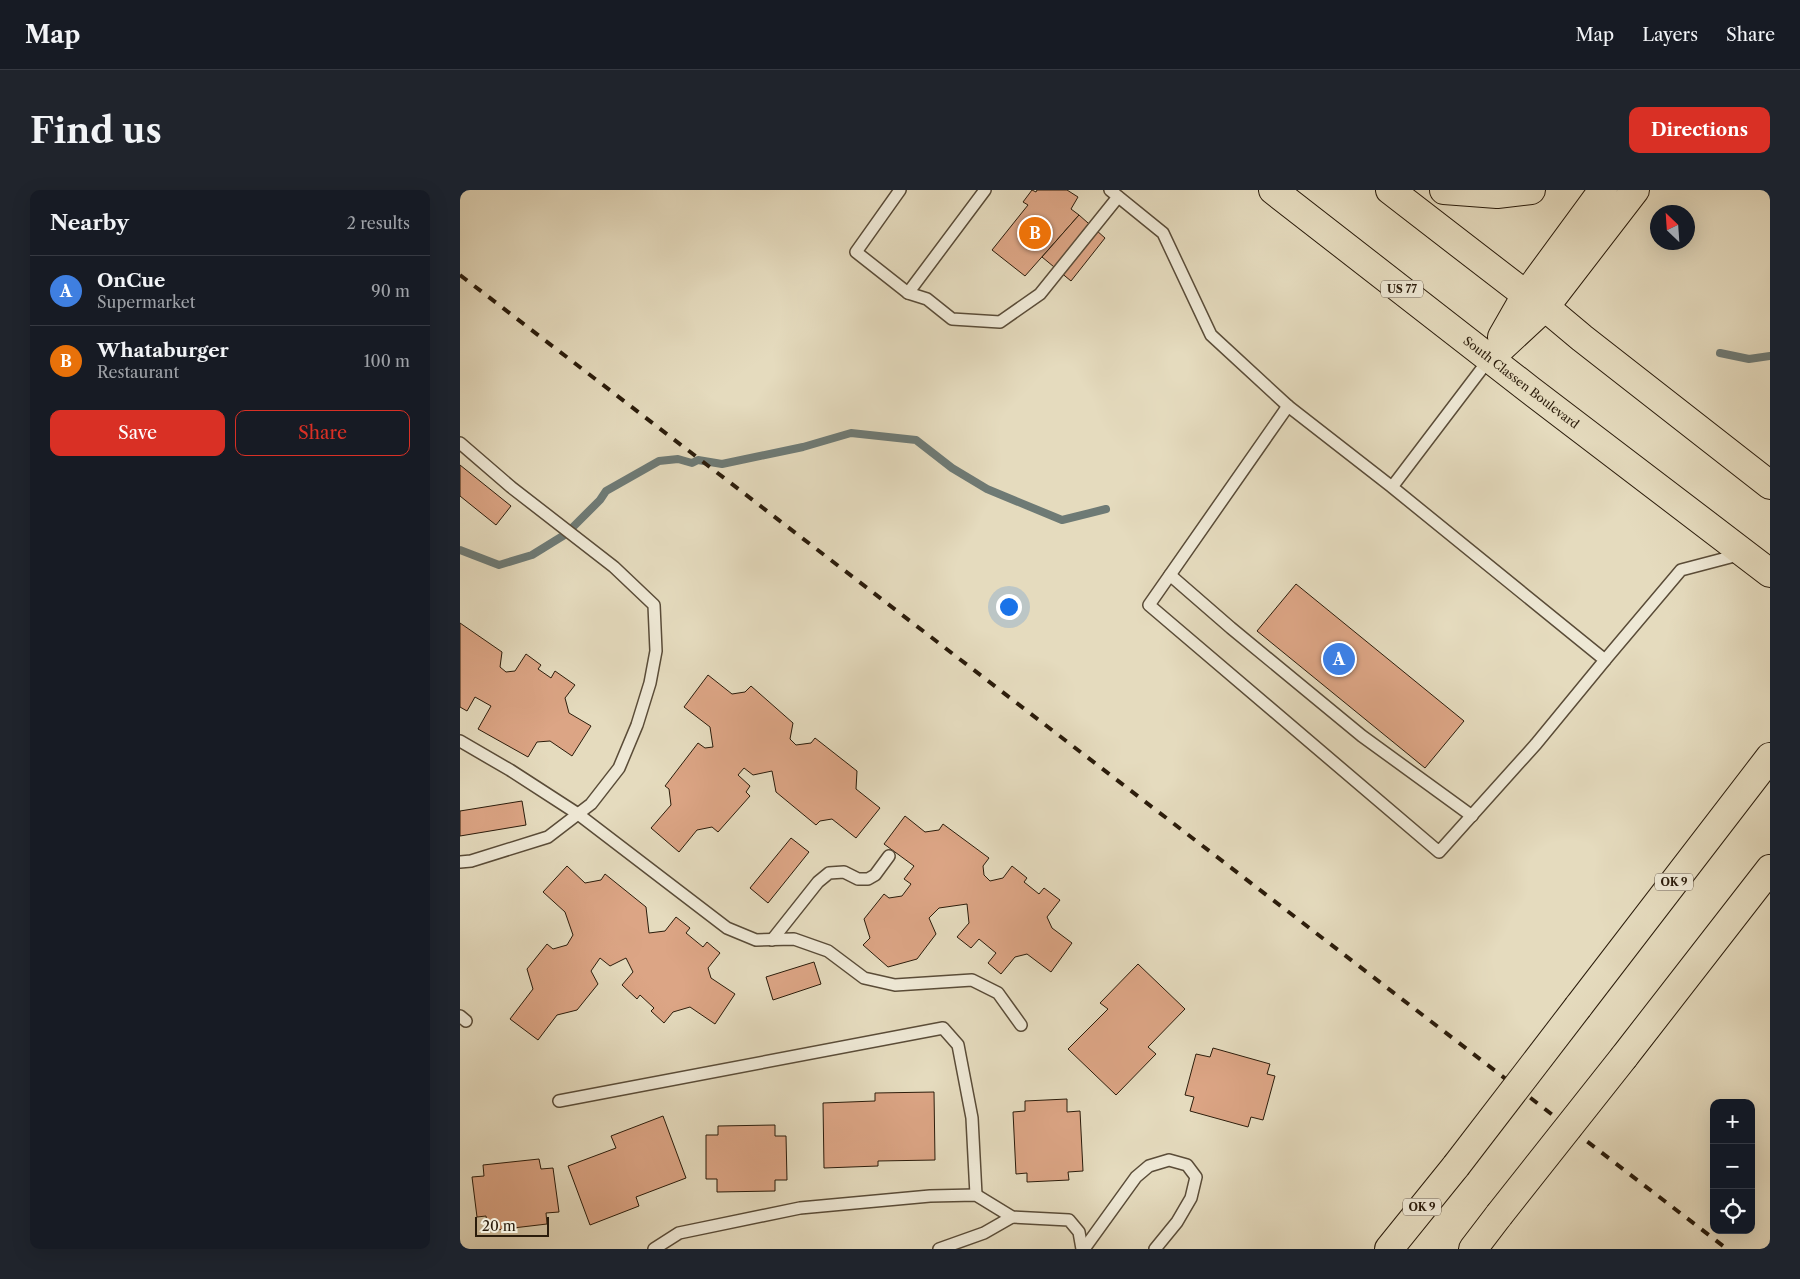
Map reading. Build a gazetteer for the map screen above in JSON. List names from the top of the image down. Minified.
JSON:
{"streets":{"main road":["US 77","South Classen Boulevard","OK 9"]},"scale_bar":"20 m","north":"top left","page":{"header":"Map","nav":["Map","Layers","Share"],"buttons":["Directions",["Save","Share"]],"title":"Find us","heading":["Nearby","2 results"],"pins":["B","A"],"list":[{"mark":"A","name":"OnCue","note":"Supermarket","value":"90 m"},{"mark":"B","name":"Whataburger","note":"Restaurant","value":"100 m"}],"map_buttons":["+","−"],"scale":"20 m"}}
